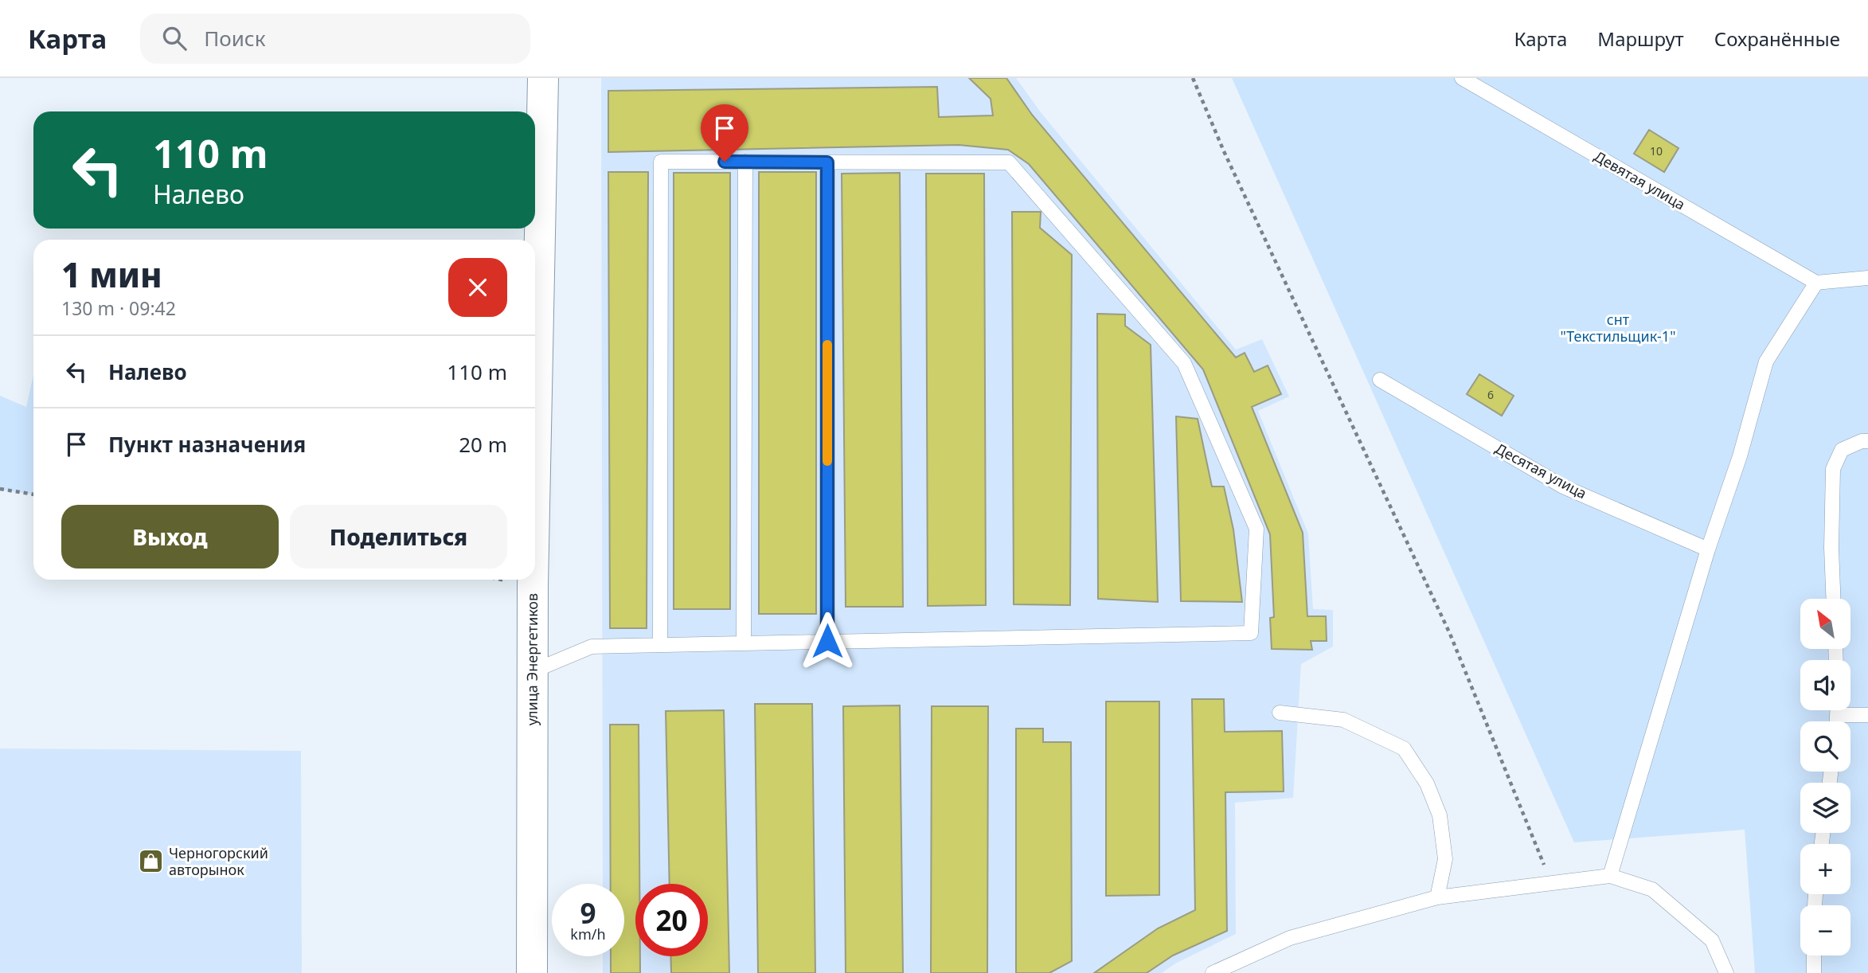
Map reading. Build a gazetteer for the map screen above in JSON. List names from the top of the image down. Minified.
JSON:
{"streets":{"main road":["улица Энергетиков"],"lane":["Девятая улица","Десятая улица"]},"parks":["снт \"Текстильщик-1\""],"places":{"shop":["Черногорский авторынок"]},"house_numbers":["10","6"],"north":"top left","page":{"header":"Карта","search":"Поиск","nav":["Карта","Маршрут","Сохранённые"],"turn":["110 m","Налево"],"heading":["1 мин","130 m · 09:42"],"list":[{"name":"Налево","value":"110 m"},{"name":"Пункт назначения","value":"20 m"}],"buttons":["Выход","Поделиться"],"map_buttons":["+","−"],"speed":"9 km/h","limit":"20"}}
